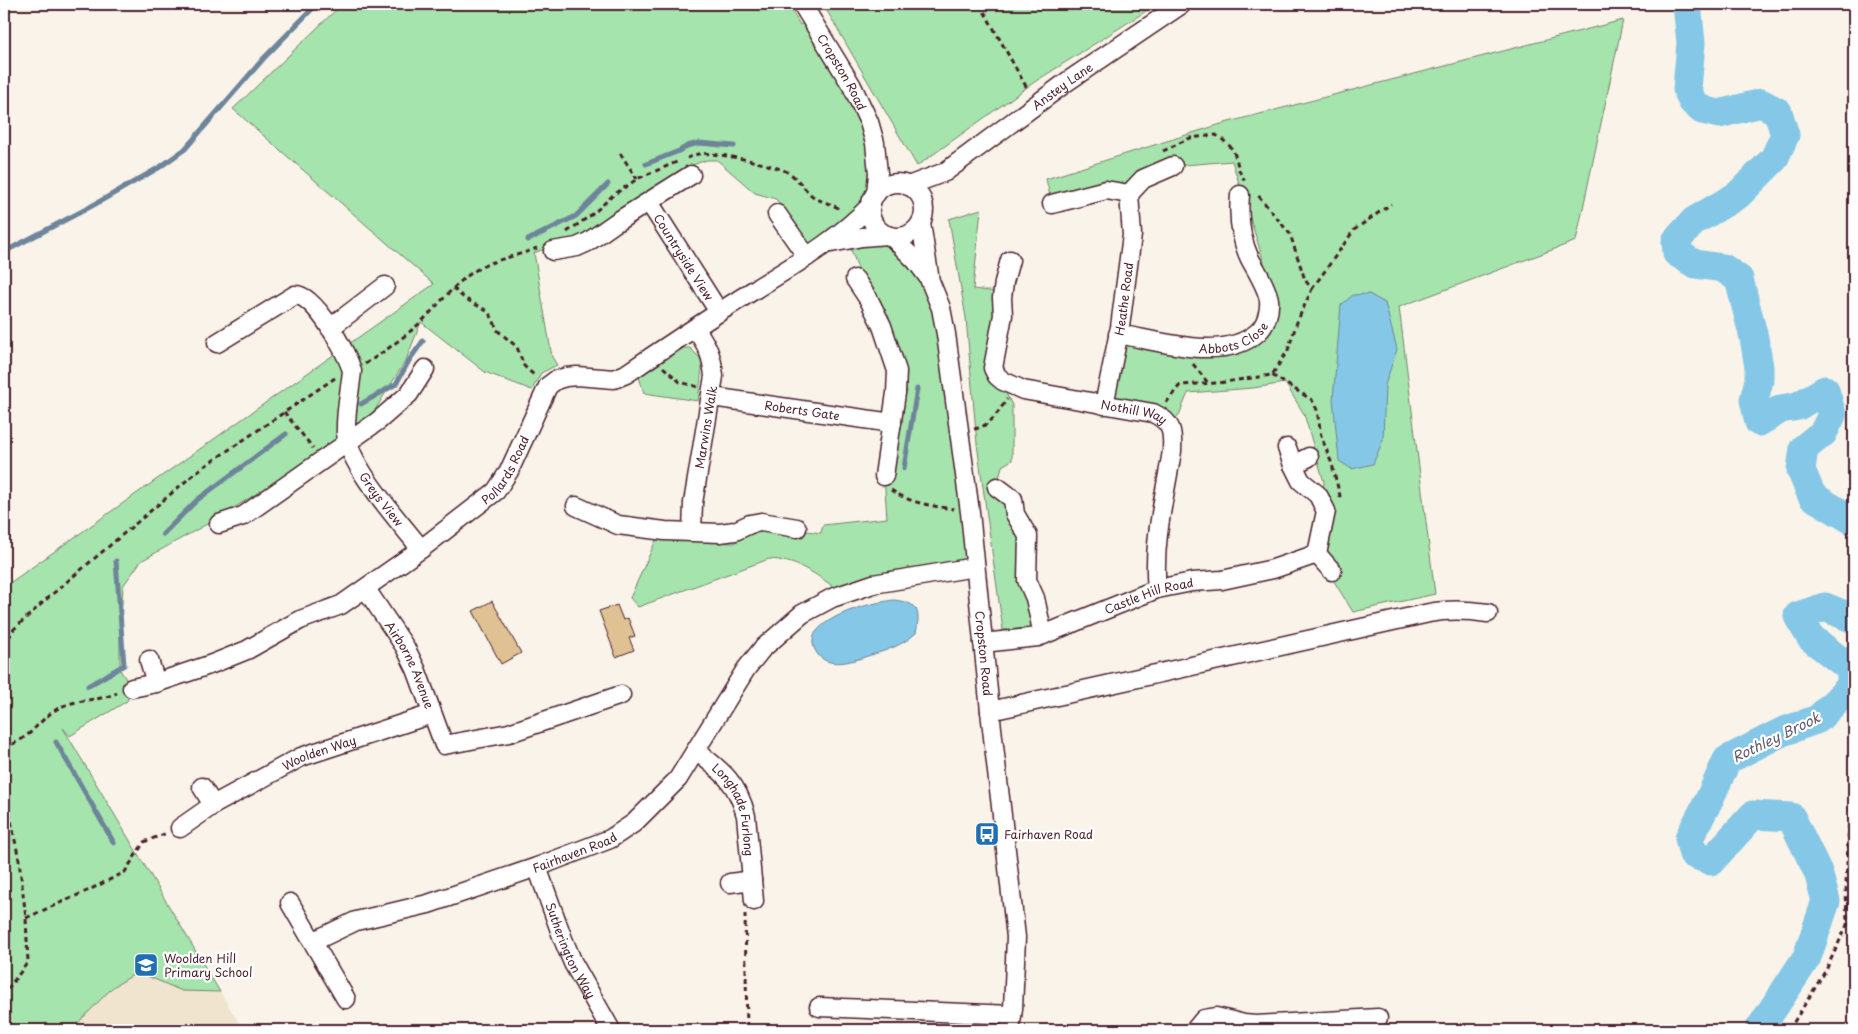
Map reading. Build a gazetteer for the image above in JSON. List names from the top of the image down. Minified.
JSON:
{"streets":{"street":["Cropston Road","Anstey Lane","Countryside View","Heathe Road","Abbots Close","Roberts Gate","Nothill Way","Marwins Walk","Pollards Road","Greys View","Castle Hill Road","Airborne Avenue","Woolden Way","Longhade Furlong","Fairhaven Road","Sutherington Way"]},"crossings":[["Cropston Road","Anstey Lane"],["Cropston Road","Castle Hill Road"],["Cropston Road","Fairhaven Road"],["Heathe Road","Abbots Close"],["Heathe Road","Nothill Way"],["Roberts Gate","Marwins Walk"],["Nothill Way","Castle Hill Road"],["Pollards Road","Greys View"],["Pollards Road","Airborne Avenue"],["Airborne Avenue","Woolden Way"],["Longhade Furlong","Fairhaven Road"],["Fairhaven Road","Sutherington Way"]],"water":["Rothley Brook"],"places":{"bus stop":["Fairhaven Road"],"school or university":["Woolden Hill Primary School"]}}
